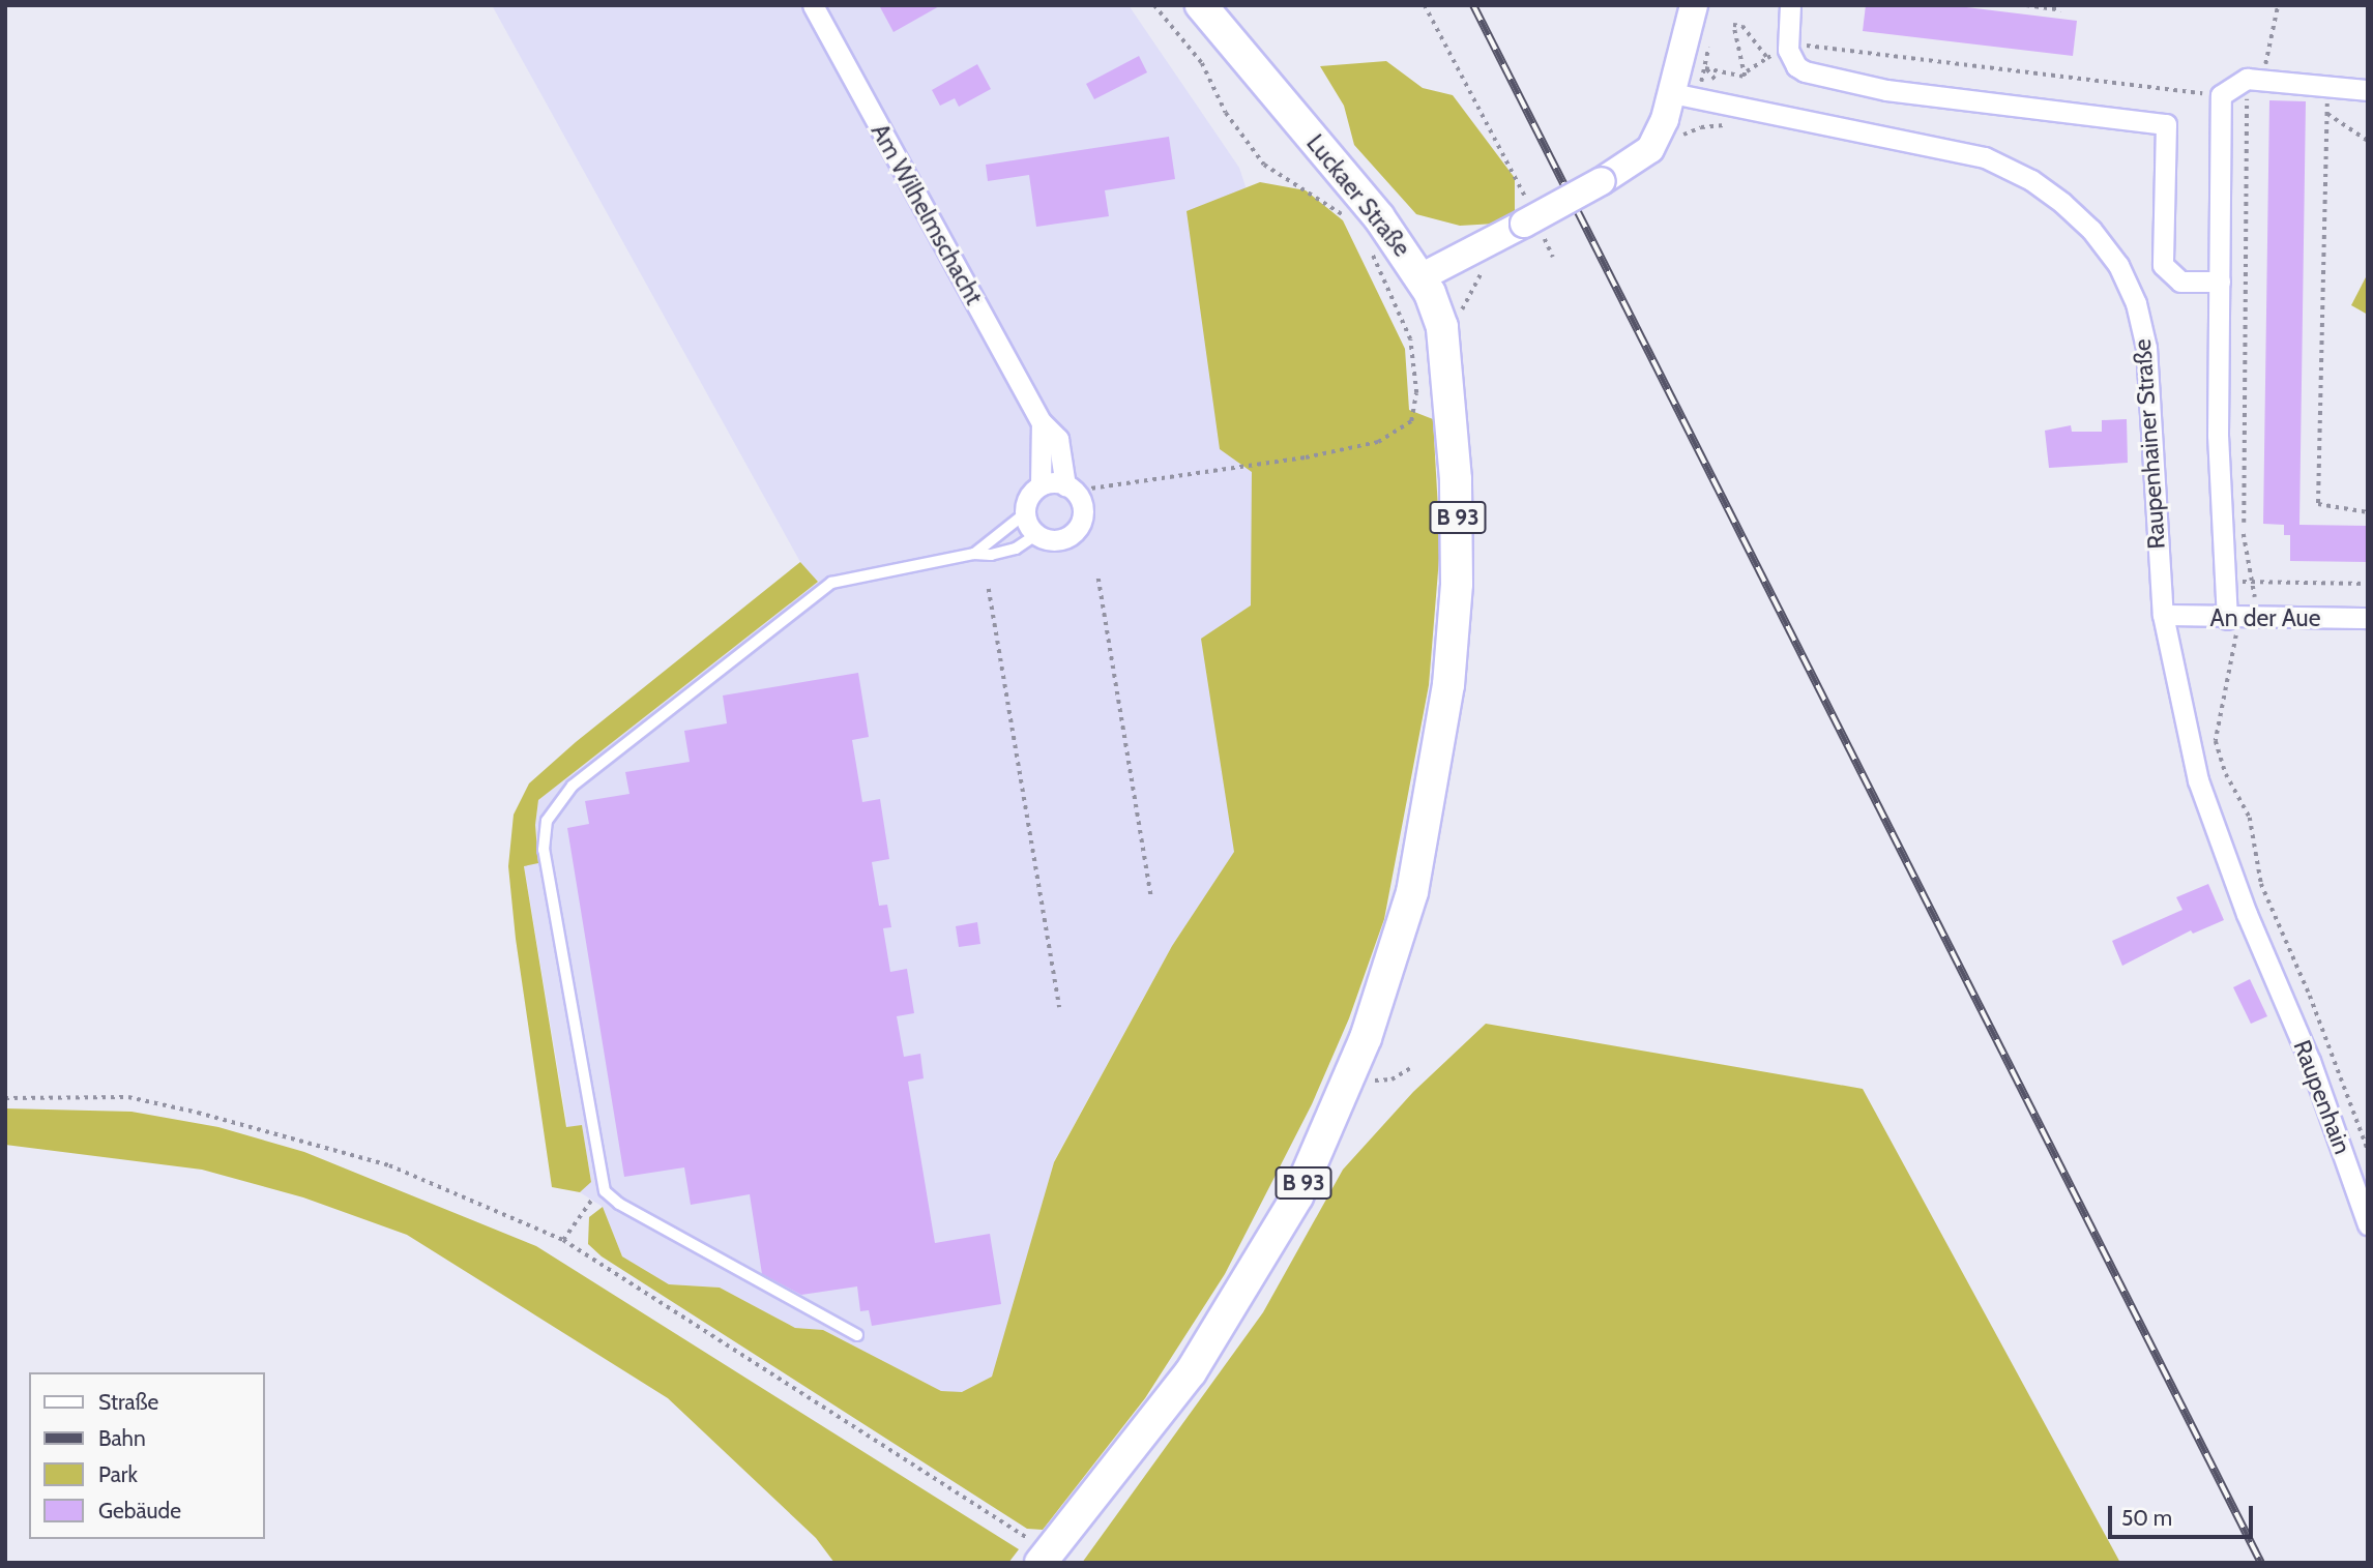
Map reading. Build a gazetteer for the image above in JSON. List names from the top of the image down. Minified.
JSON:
{"streets":{"main road":["Luckaer Straße","B 93"],"street":["Am Wilhelmschacht","Raupenhainer Straße","An der Aue","Raupenhain"]},"crossings":[["Raupenhainer Straße","An der Aue"],["Raupenhainer Straße","Raupenhain"]],"legend":["Straße","Bahn","Park","Gebäude"],"scale_bar":"50 m"}
